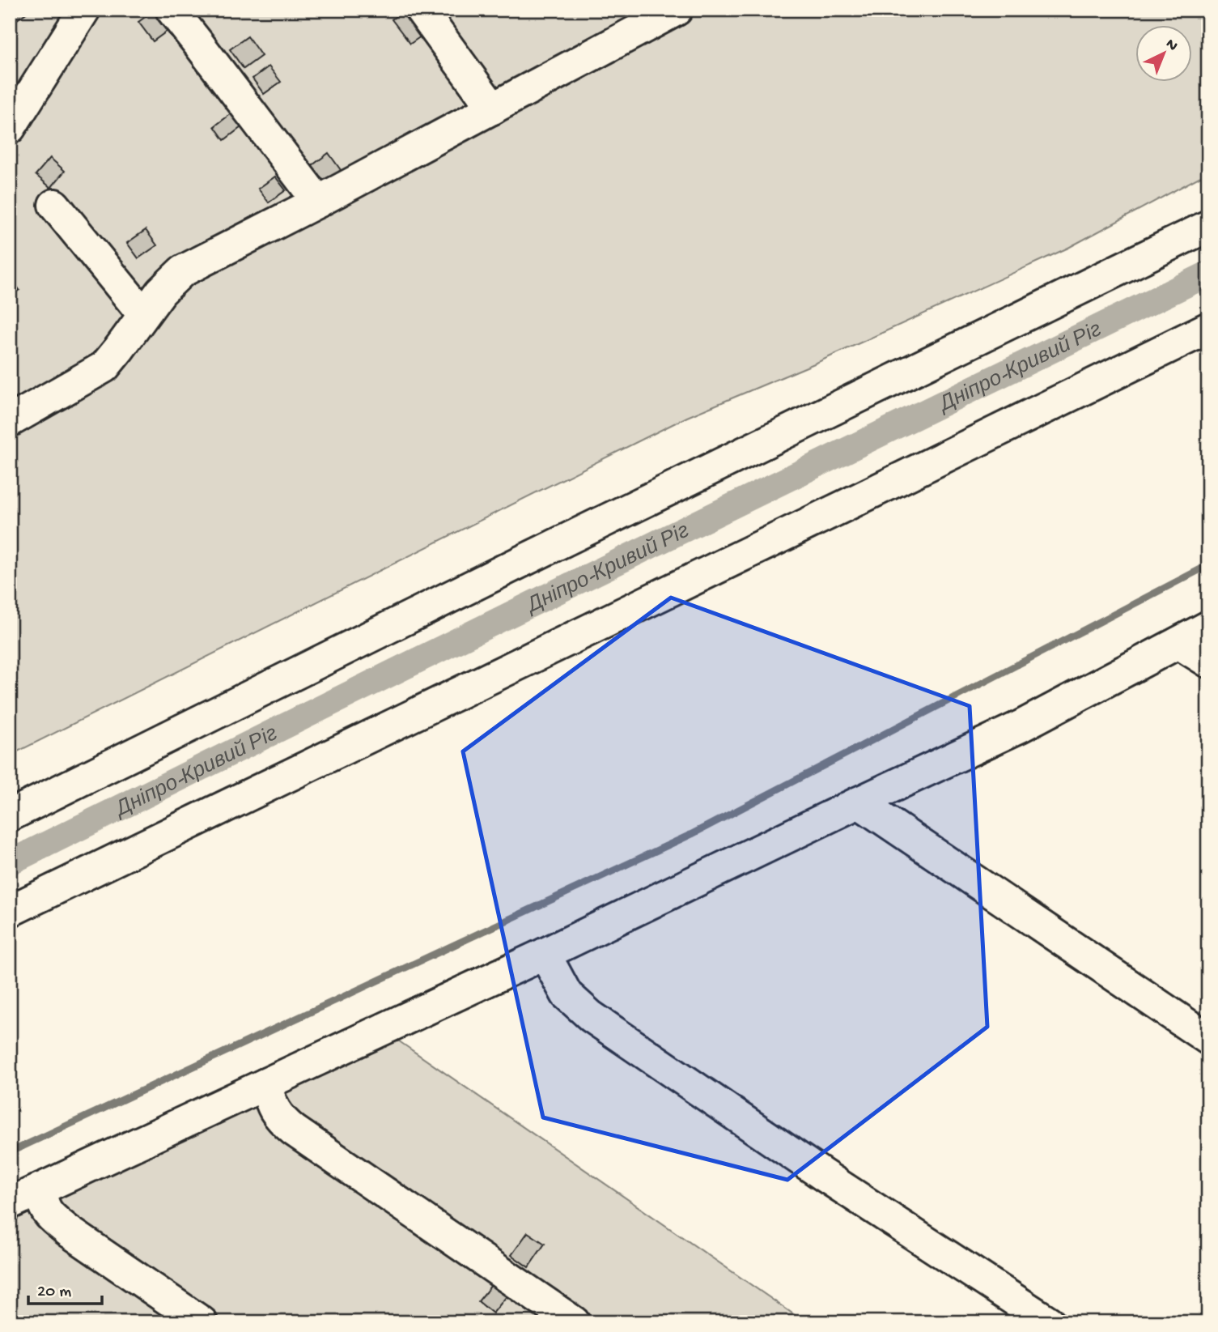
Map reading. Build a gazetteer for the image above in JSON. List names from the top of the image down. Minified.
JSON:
{"water":["Дніпро-Кривий Ріг"],"scale_bar":"20 m","north":"top right"}
